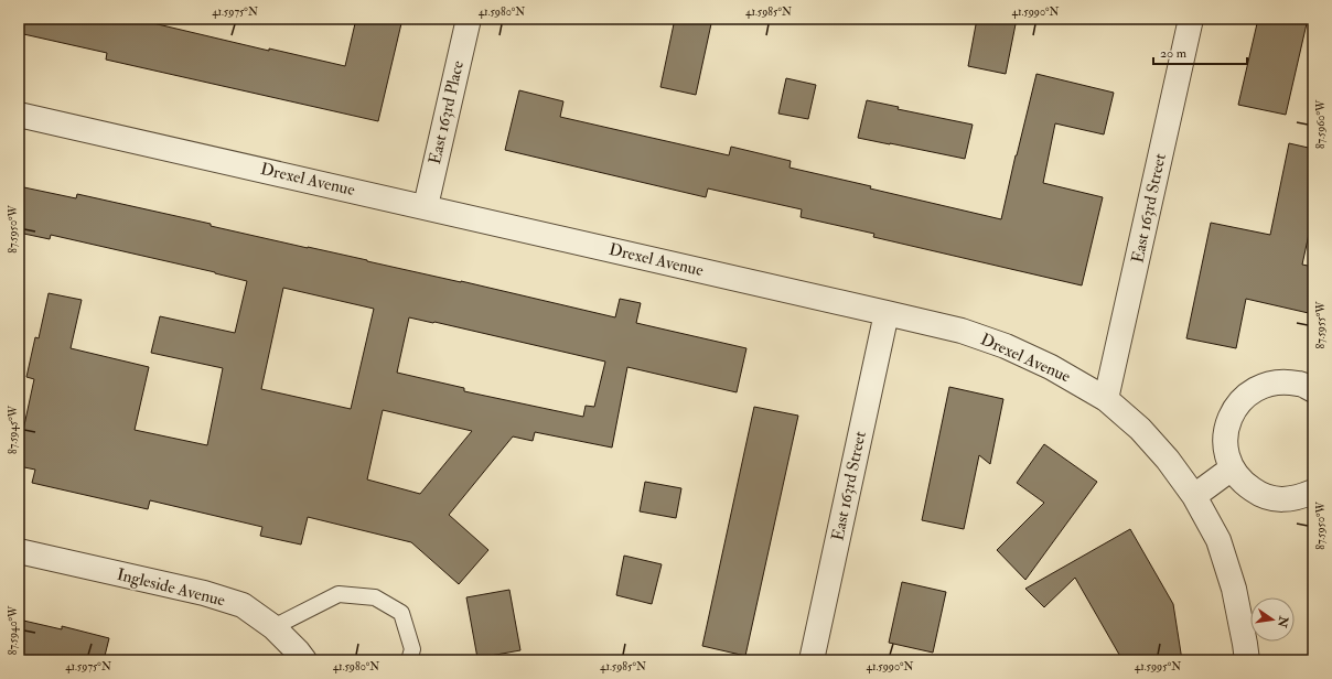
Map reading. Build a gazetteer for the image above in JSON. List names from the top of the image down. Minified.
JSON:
{"streets":{"street":["East 163rd Place","Drexel Avenue","East 163rd Street","Ingleside Avenue"]},"crossings":[["East 163rd Place","Drexel Avenue"],["Drexel Avenue","East 163rd Street"]],"scale_bar":"20 m","north":"right","coordinates":["41.5975°N","41.5980°N","41.5985°N","41.5990°N","87.5960°W","87.5950°W","87.5955°W","87.5945°W","87.5940°W","41.5995°N"]}
